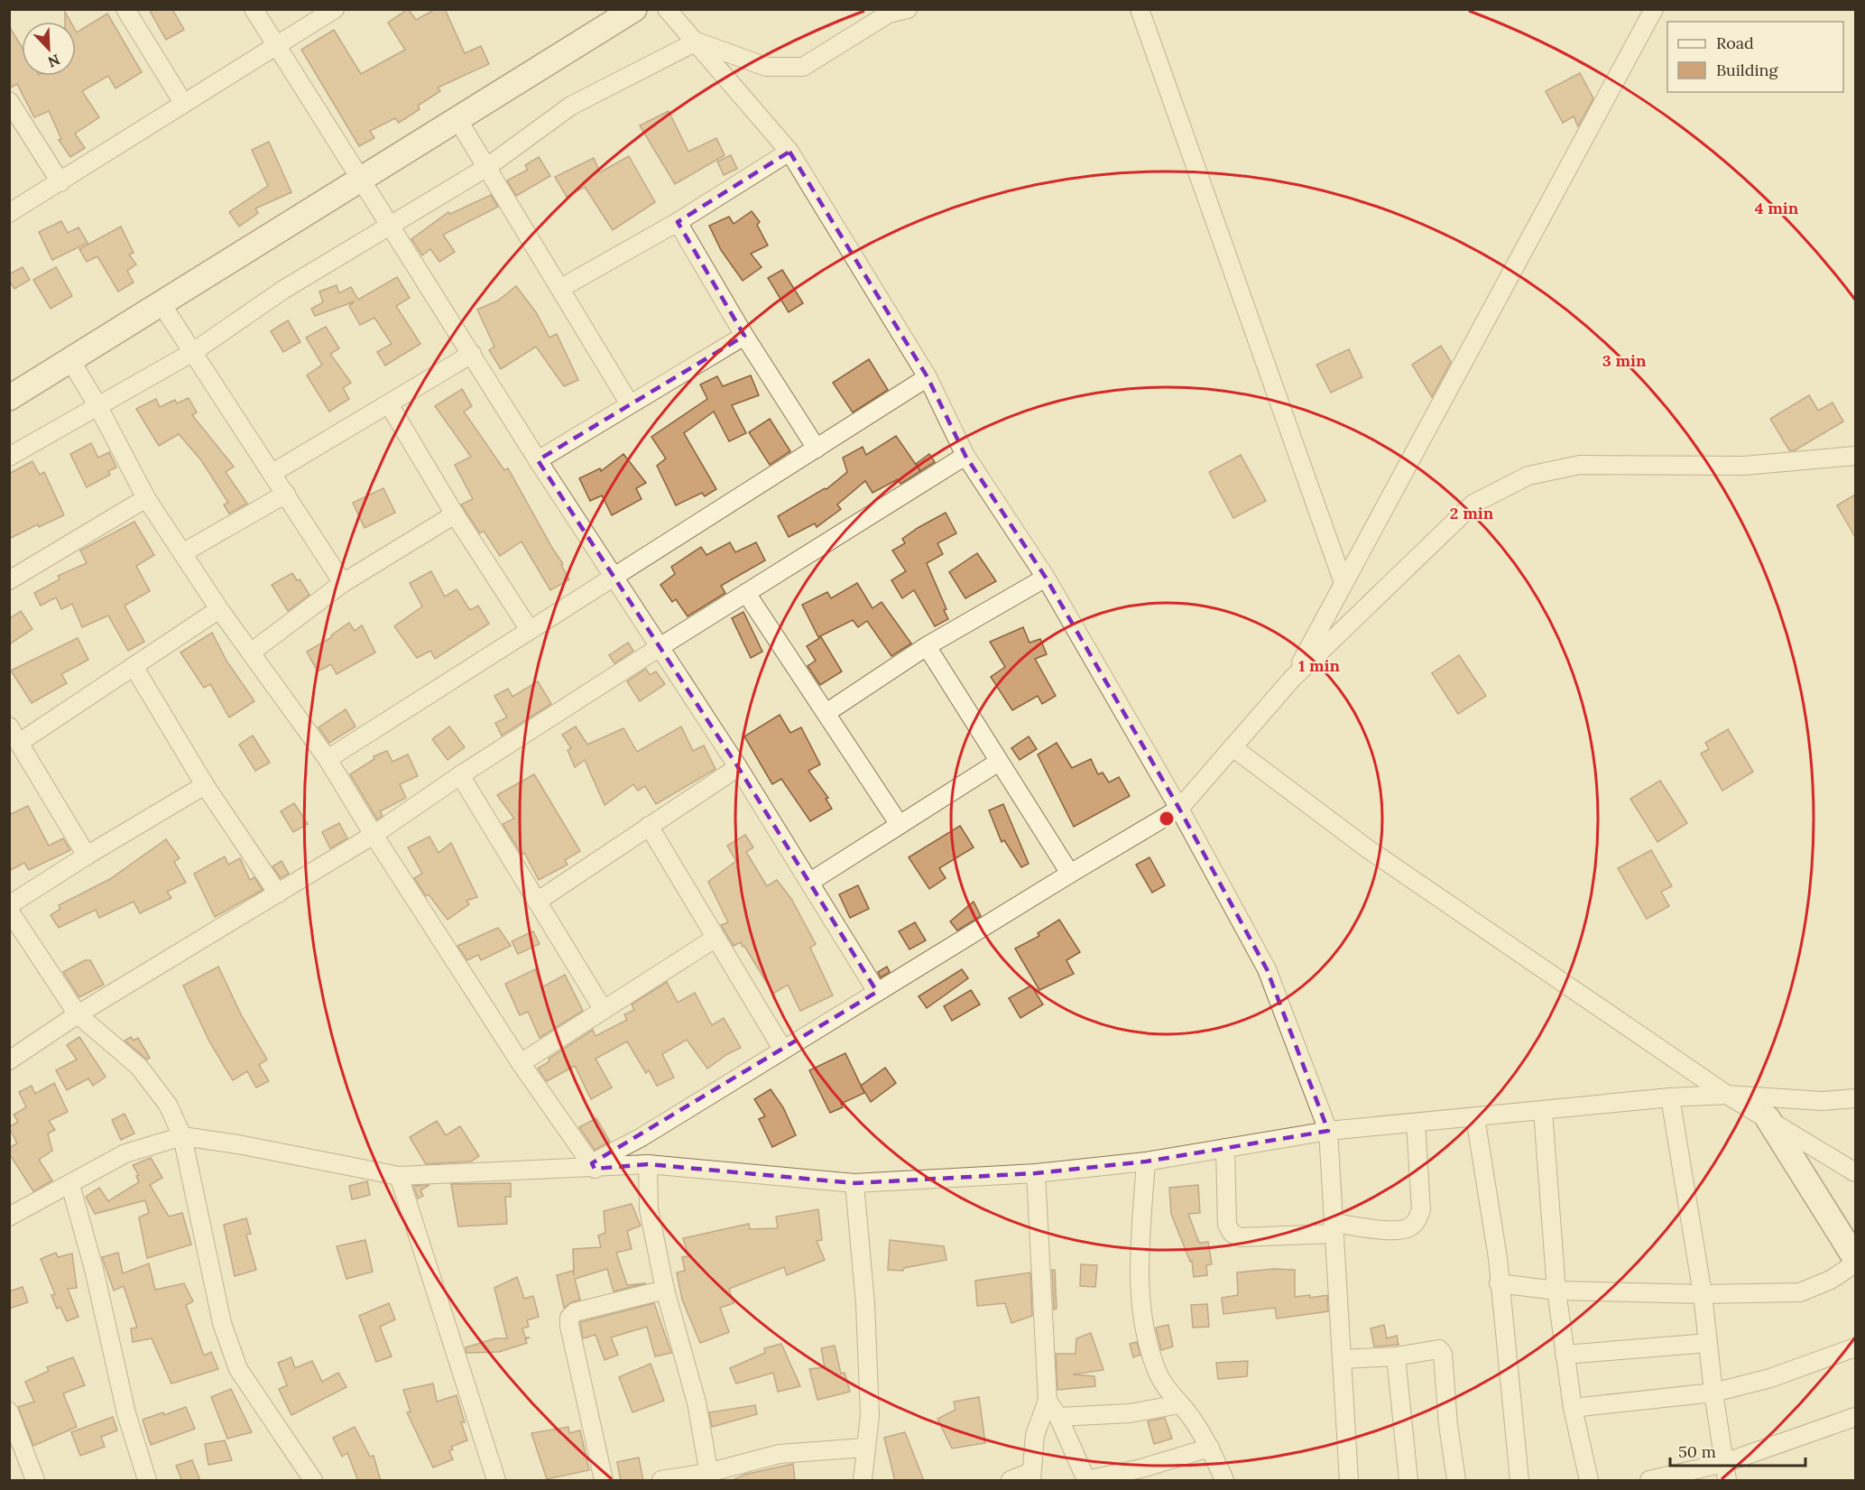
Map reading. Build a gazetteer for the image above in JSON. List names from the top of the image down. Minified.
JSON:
{"legend":["Road","Building"],"scale_bar":"50 m","north":"bottom right","rings":["4 min","3 min","2 min","1 min"]}
